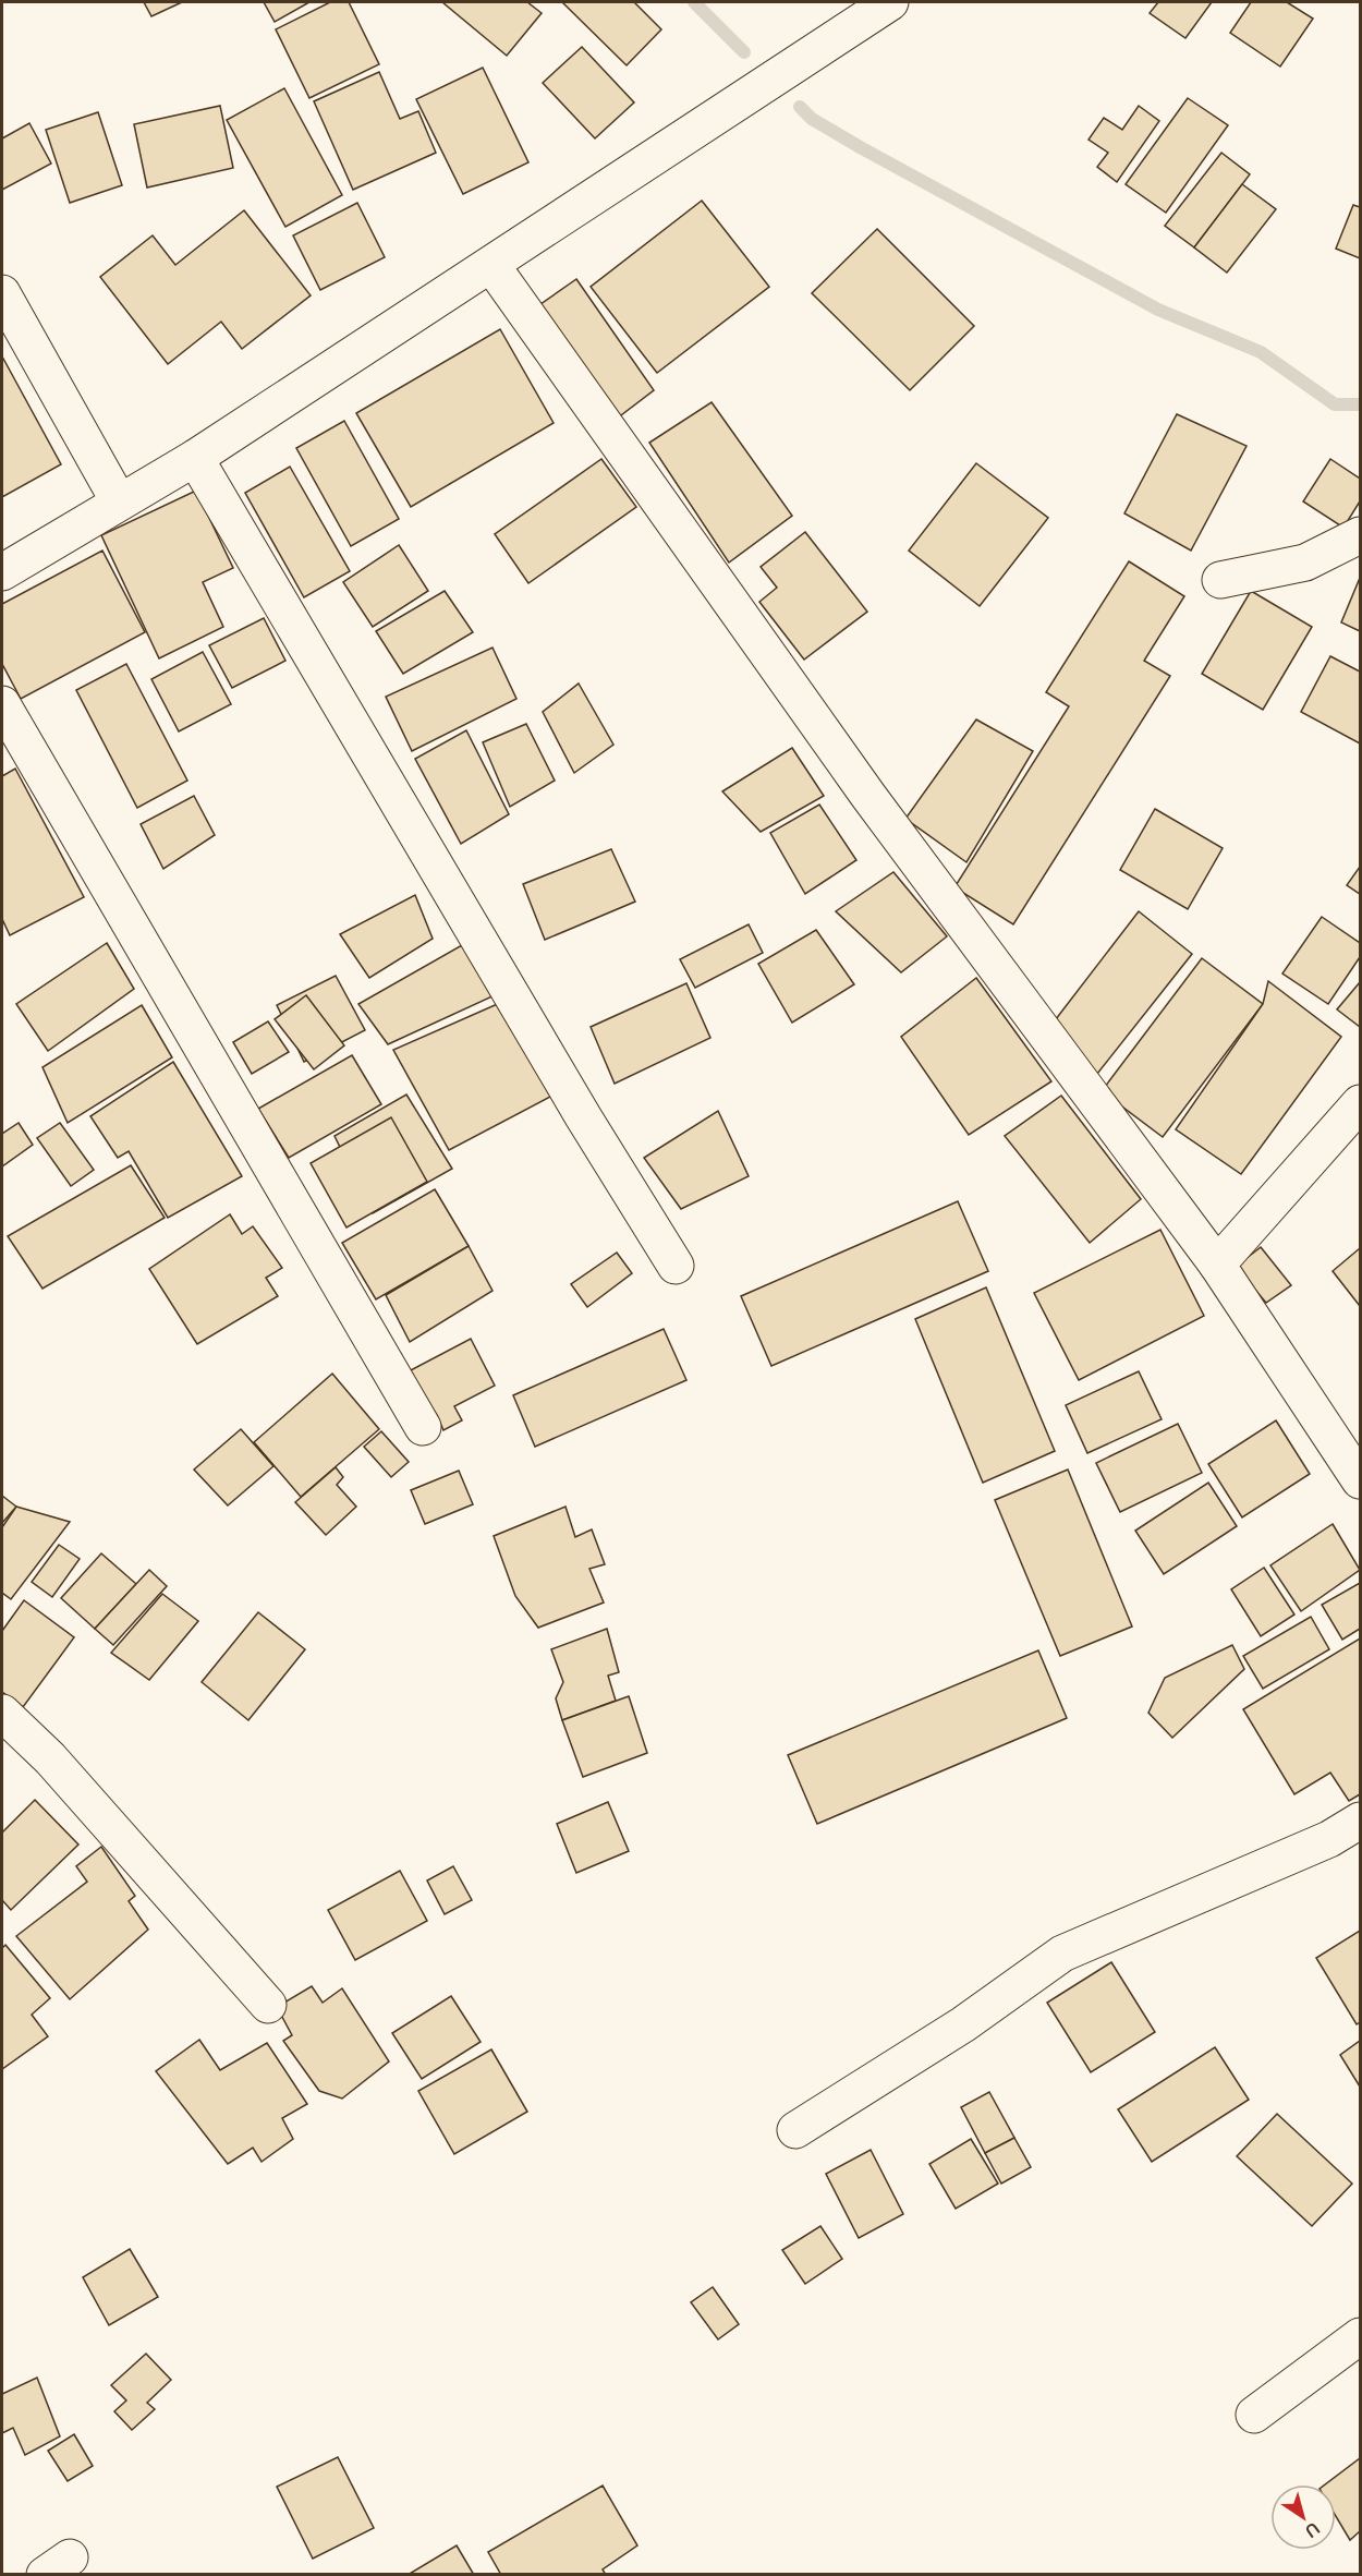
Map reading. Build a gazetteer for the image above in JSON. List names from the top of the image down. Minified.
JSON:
{"north":"bottom right"}
